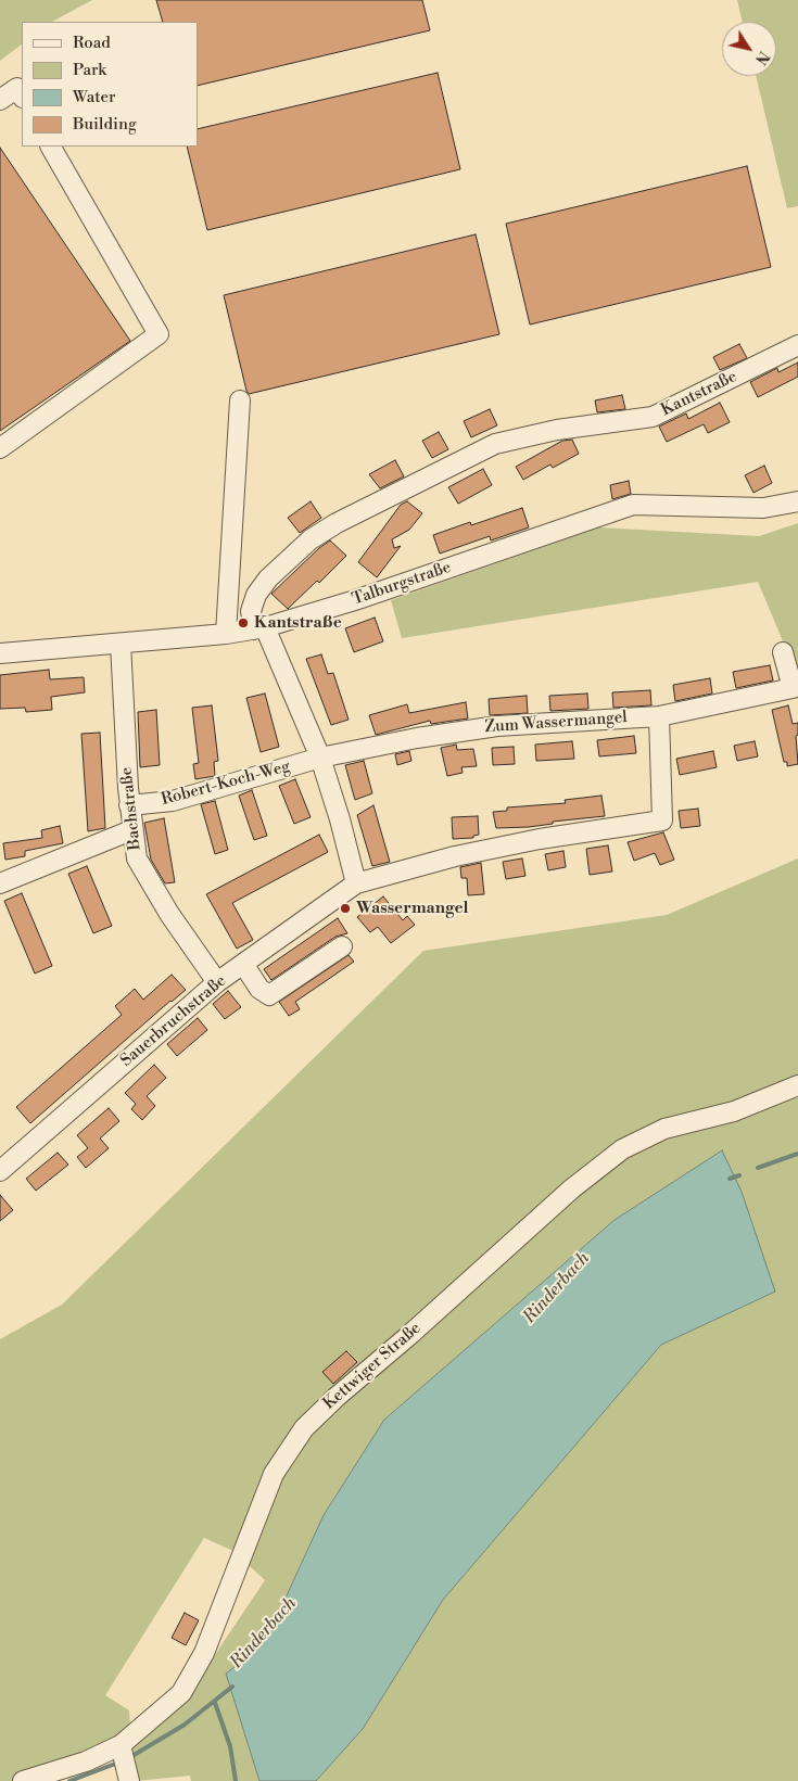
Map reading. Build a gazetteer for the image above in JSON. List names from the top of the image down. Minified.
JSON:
{"streets":{"street":["Kantstraße","Talburgstraße","Zum Wassermangel","Robert-Koch-Weg","Bachstraße","Sauerbruchstraße","Kettwiger Straße"]},"crossings":[["Kantstraße","Talburgstraße"],["Talburgstraße","Bachstraße"],["Zum Wassermangel","Robert-Koch-Weg"],["Robert-Koch-Weg","Bachstraße"],["Bachstraße","Sauerbruchstraße"]],"water":["Rinderbach"],"places":["Kantstraße","Wassermangel"],"legend":["Road","Park","Water","Building"],"north":"bottom right"}
